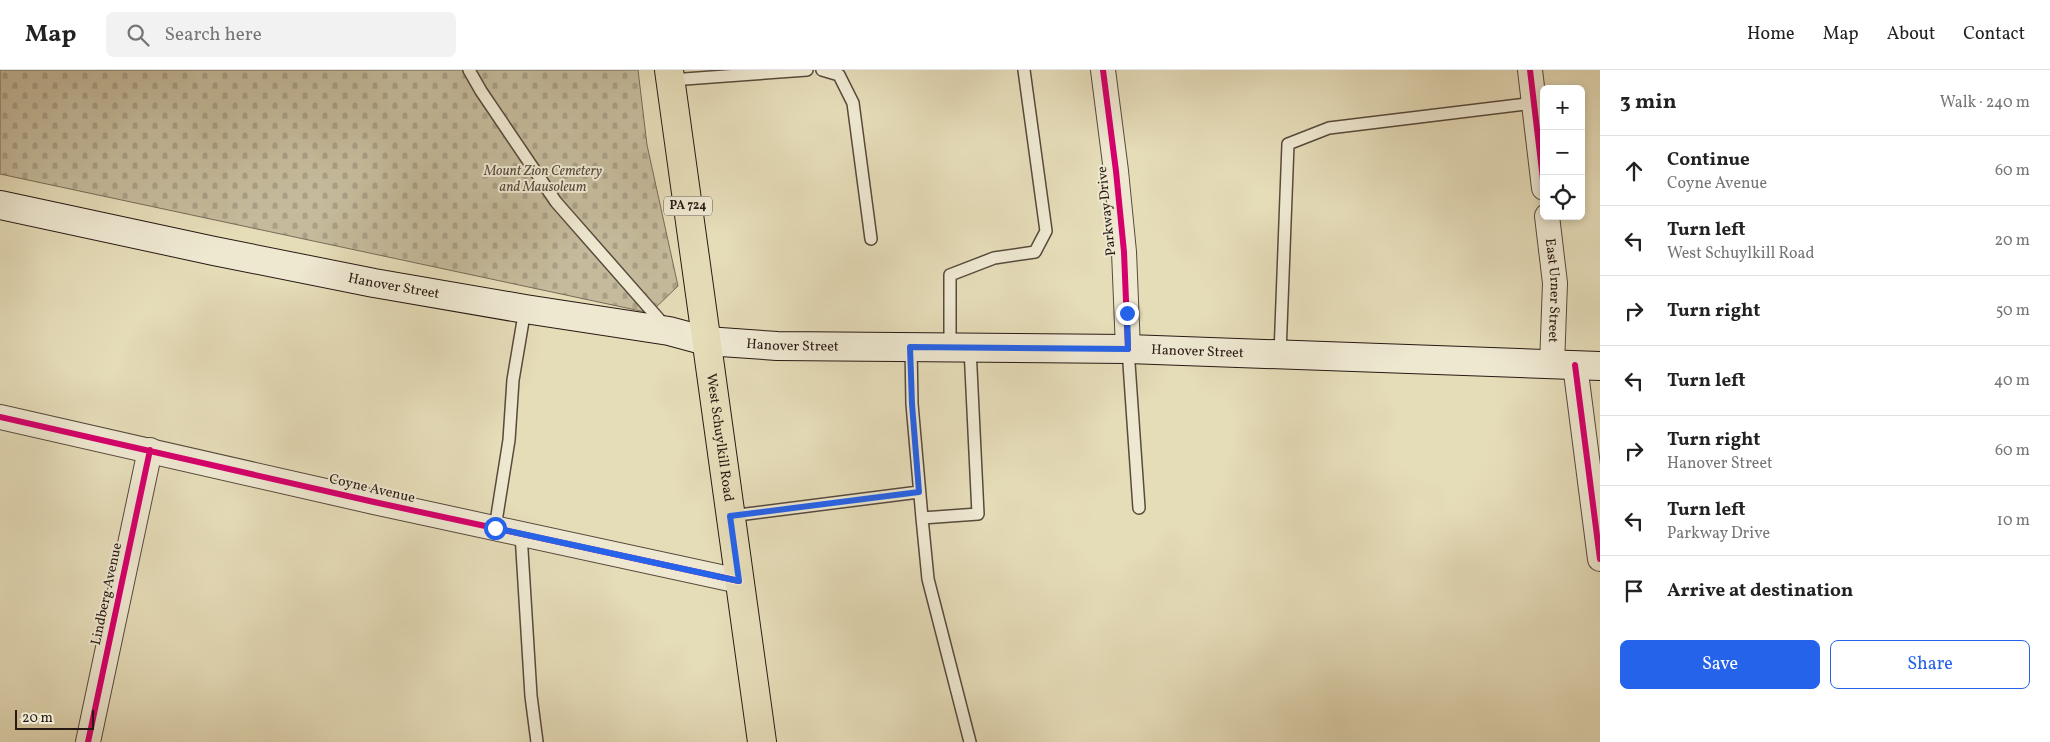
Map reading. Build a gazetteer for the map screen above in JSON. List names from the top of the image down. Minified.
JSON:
{"streets":{"main road":["PA 724","Hanover Street","West Schuylkill Road"],"street":["Parkway Drive","East Urner Street","Coyne Avenue","Lindberg Avenue"]},"crossings":[["PA 724","Hanover Street"],["PA 724","West Schuylkill Road"],["Parkway Drive","Hanover Street"],["Hanover Street","East Urner Street"],["Hanover Street","West Schuylkill Road"],["West Schuylkill Road","Coyne Avenue"],["Coyne Avenue","Lindberg Avenue"]],"parks":["Mount Zion Cemetery and Mausoleum"],"scale_bar":"20 m","page":{"header":"Map","search":"Search here","nav":["Home","Map","About","Contact"],"heading":["3 min","Walk · 240 m"],"map_buttons":["+","−"],"list":[["Continue","Coyne Avenue","60 m"],["Turn left","West Schuylkill Road","20 m"],["Turn right","50 m"],["Turn left","40 m"],["Turn right","Hanover Street","60 m"],["Turn left","Parkway Drive","10 m"],"Arrive at destination"],"buttons":["Save","Share"],"scale":"20 m"}}
